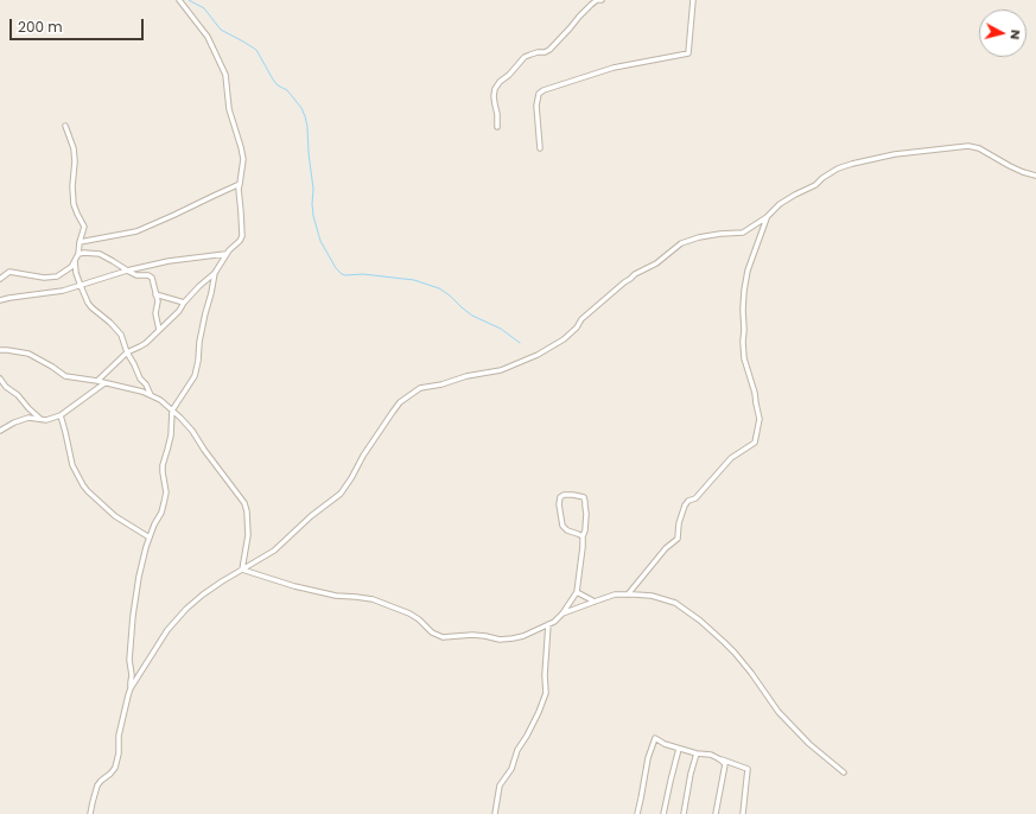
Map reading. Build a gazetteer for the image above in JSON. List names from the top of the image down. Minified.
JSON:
{"scale_bar":"200 m","north":"right"}
